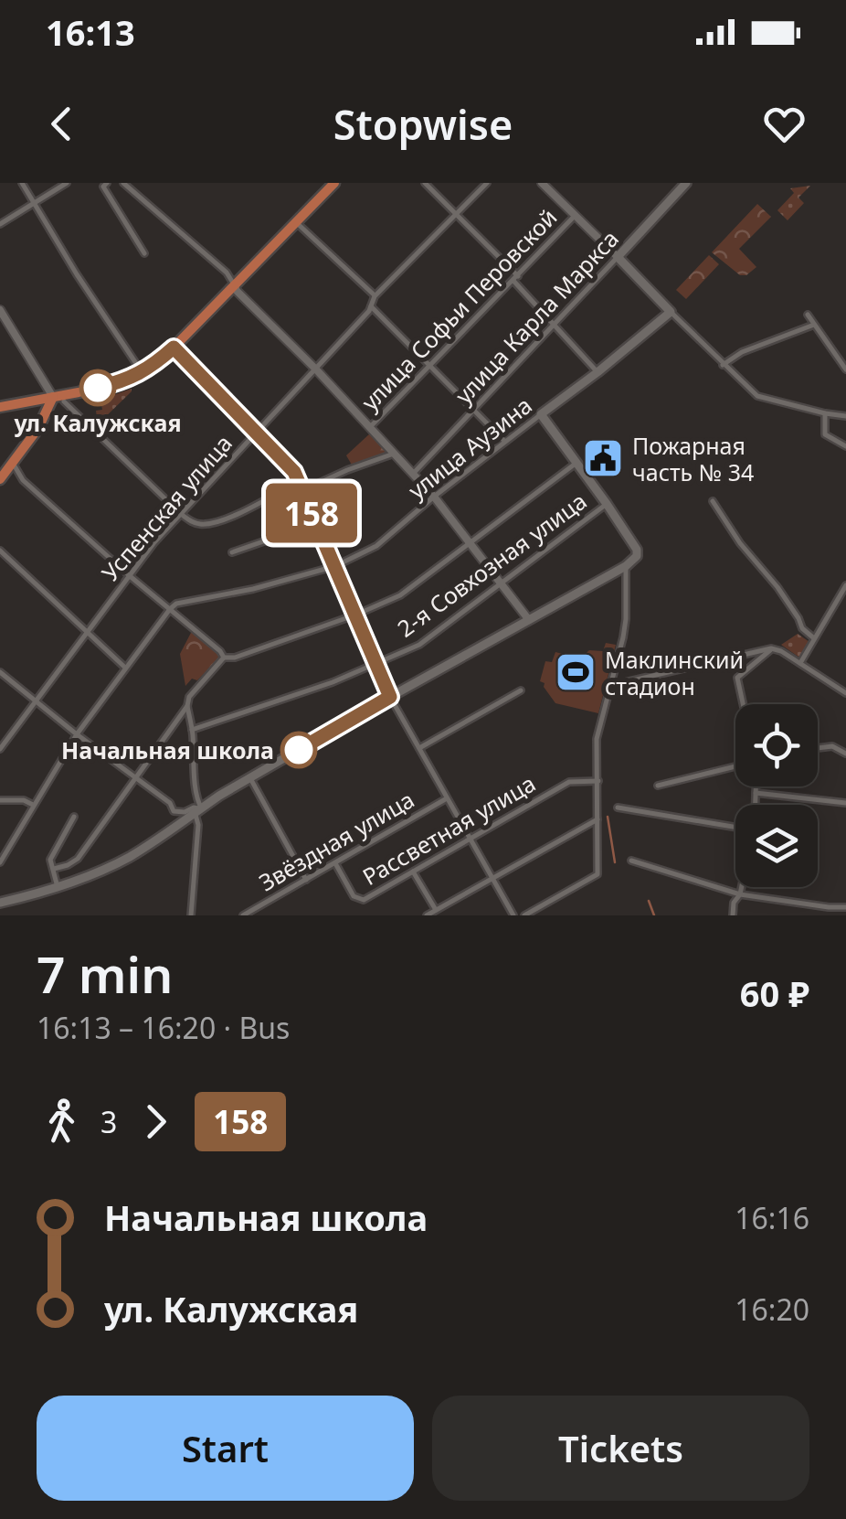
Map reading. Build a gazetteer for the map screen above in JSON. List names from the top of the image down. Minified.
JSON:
{"streets":{"main road":["улица Карла Маркса","улица Аузина"],"street":["улица Софьи Перовской","Успенская улица","2-я Совхозная улица","Рассветная улица","Звёздная улица"]},"crossings":[["Рассветная улица","Звёздная улица"]],"places":{"other":["ул. Калужская","Начальная школа"],"public building":["Пожарная часть № 34"],"sports":["Маклинский стадион"]},"lines":["bus line 158"],"page":{"status":"16:13","header":"Stopwise","on_map":"158","heading":["7 min","16:13 – 16:20 · Bus","60 ₽"],"legs":["3","158"],"list":[{"name":"Начальная школа","value":"16:16"},{"name":"ул. Калужская","value":"16:20"}],"buttons":["Start","Tickets"]}}
